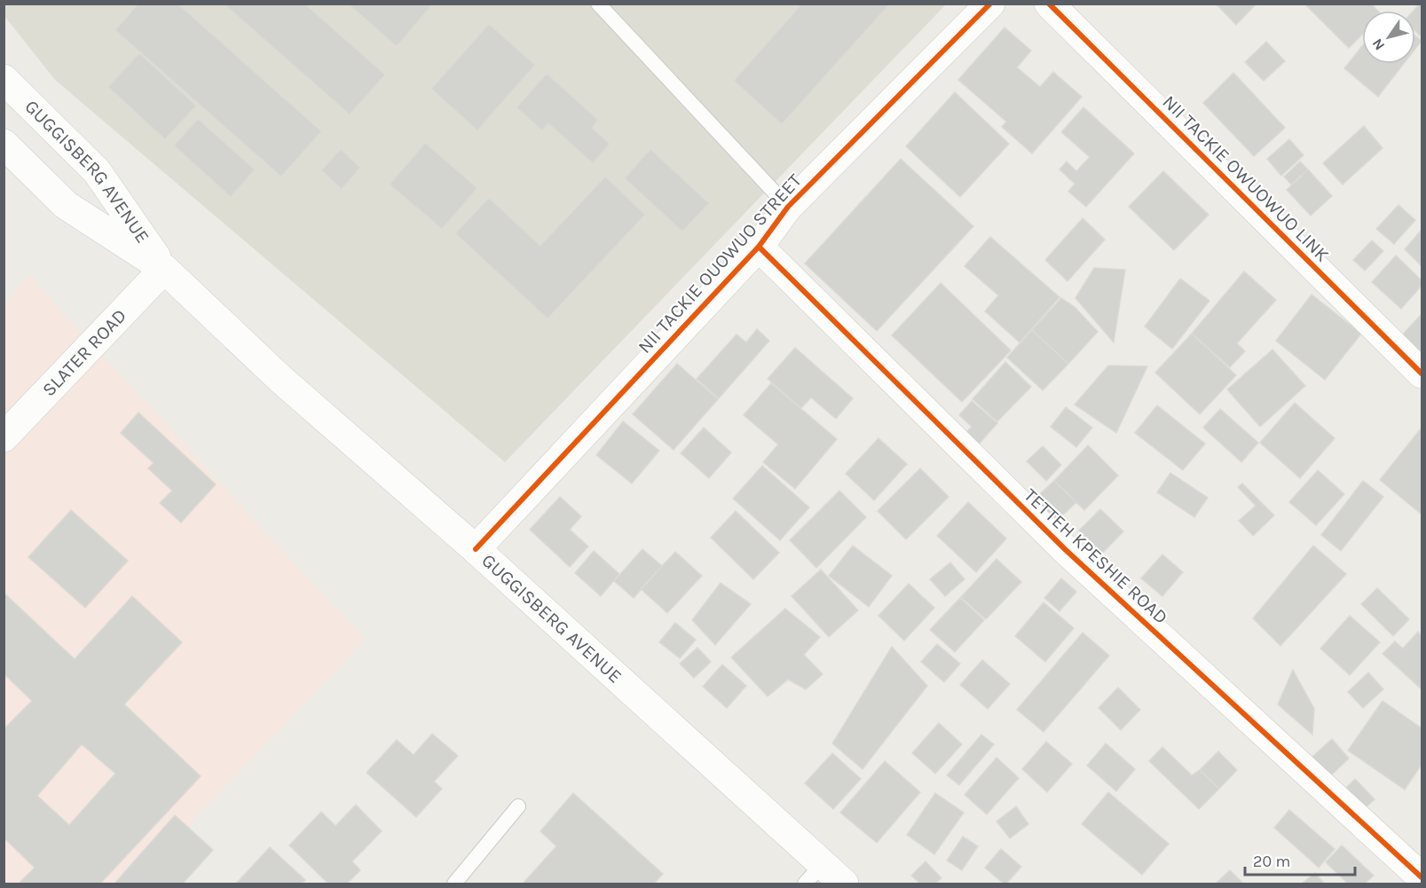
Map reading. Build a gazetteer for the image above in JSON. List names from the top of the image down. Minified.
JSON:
{"streets":{"street":["GUGGISBERG AVENUE","NII TACKIE OWUOWUO LINK","NII TACKIE OUOWUO STREET","SLATER ROAD","TETTEH KPESHIE ROAD"]},"crossings":[["GUGGISBERG AVENUE","NII TACKIE OUOWUO STREET"],["GUGGISBERG AVENUE","SLATER ROAD"],["NII TACKIE OUOWUO STREET","TETTEH KPESHIE ROAD"]],"scale_bar":"20 m","north":"bottom left"}
